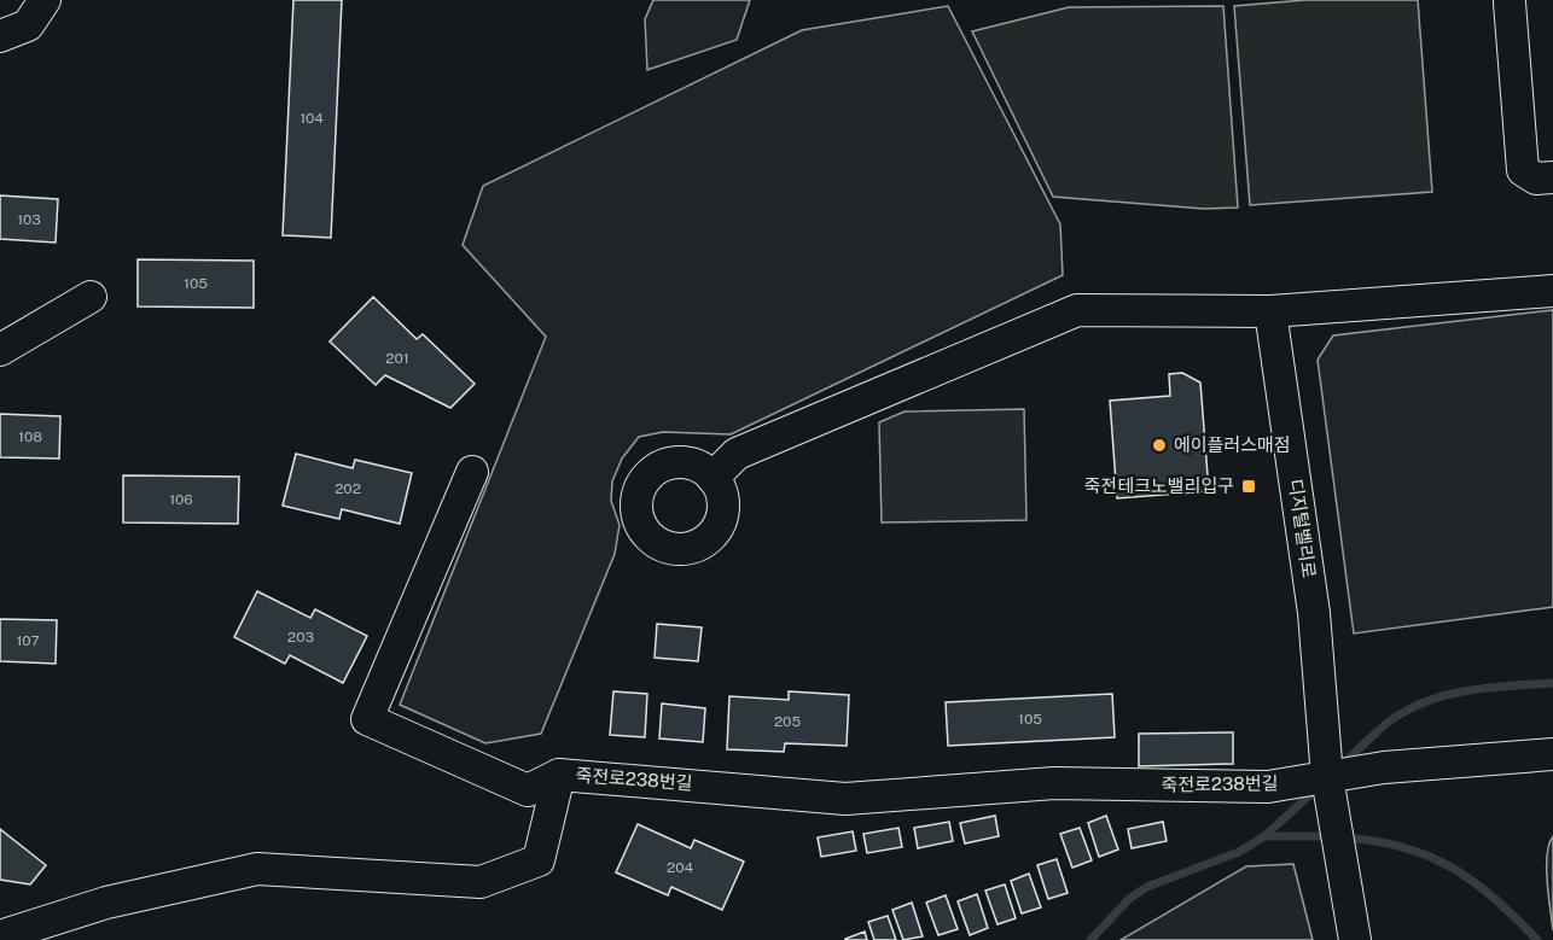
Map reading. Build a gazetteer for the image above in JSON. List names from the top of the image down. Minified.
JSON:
{"streets":{"street":["디지털벨리로","죽전로238번길"]},"crossings":[["디지털벨리로","죽전로238번길"]],"places":{"other":["에이플러스매점"],"transit":["죽전테크노밸리입구"]},"house_numbers":["104","103","105","201","108","202","106","203","107","105","205","204"]}
